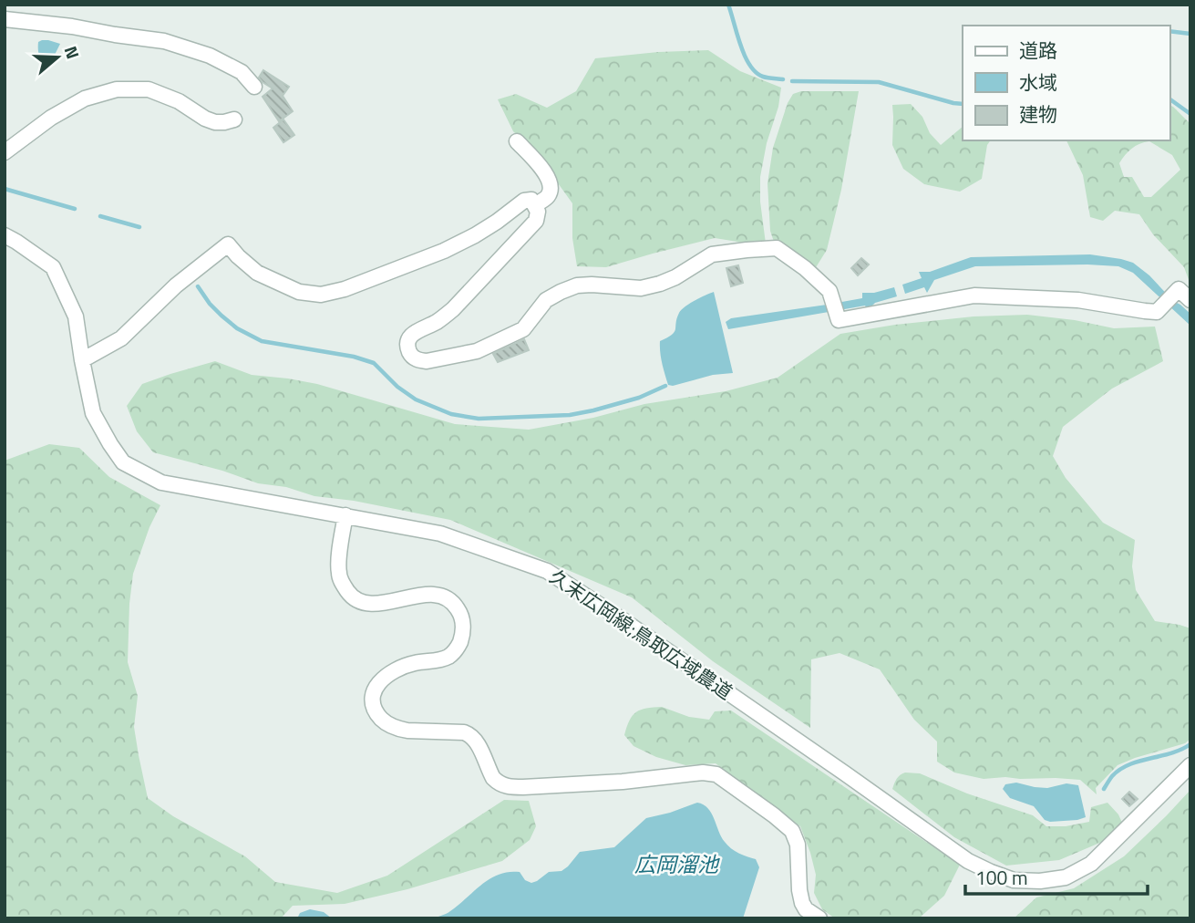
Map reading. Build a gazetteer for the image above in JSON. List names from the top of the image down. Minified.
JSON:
{"streets":{"street":["久末広岡線;鳥取広域農道"]},"water":["広岡溜池"],"legend":["道路","水域","建物"],"scale_bar":"100 m","north":"right"}
